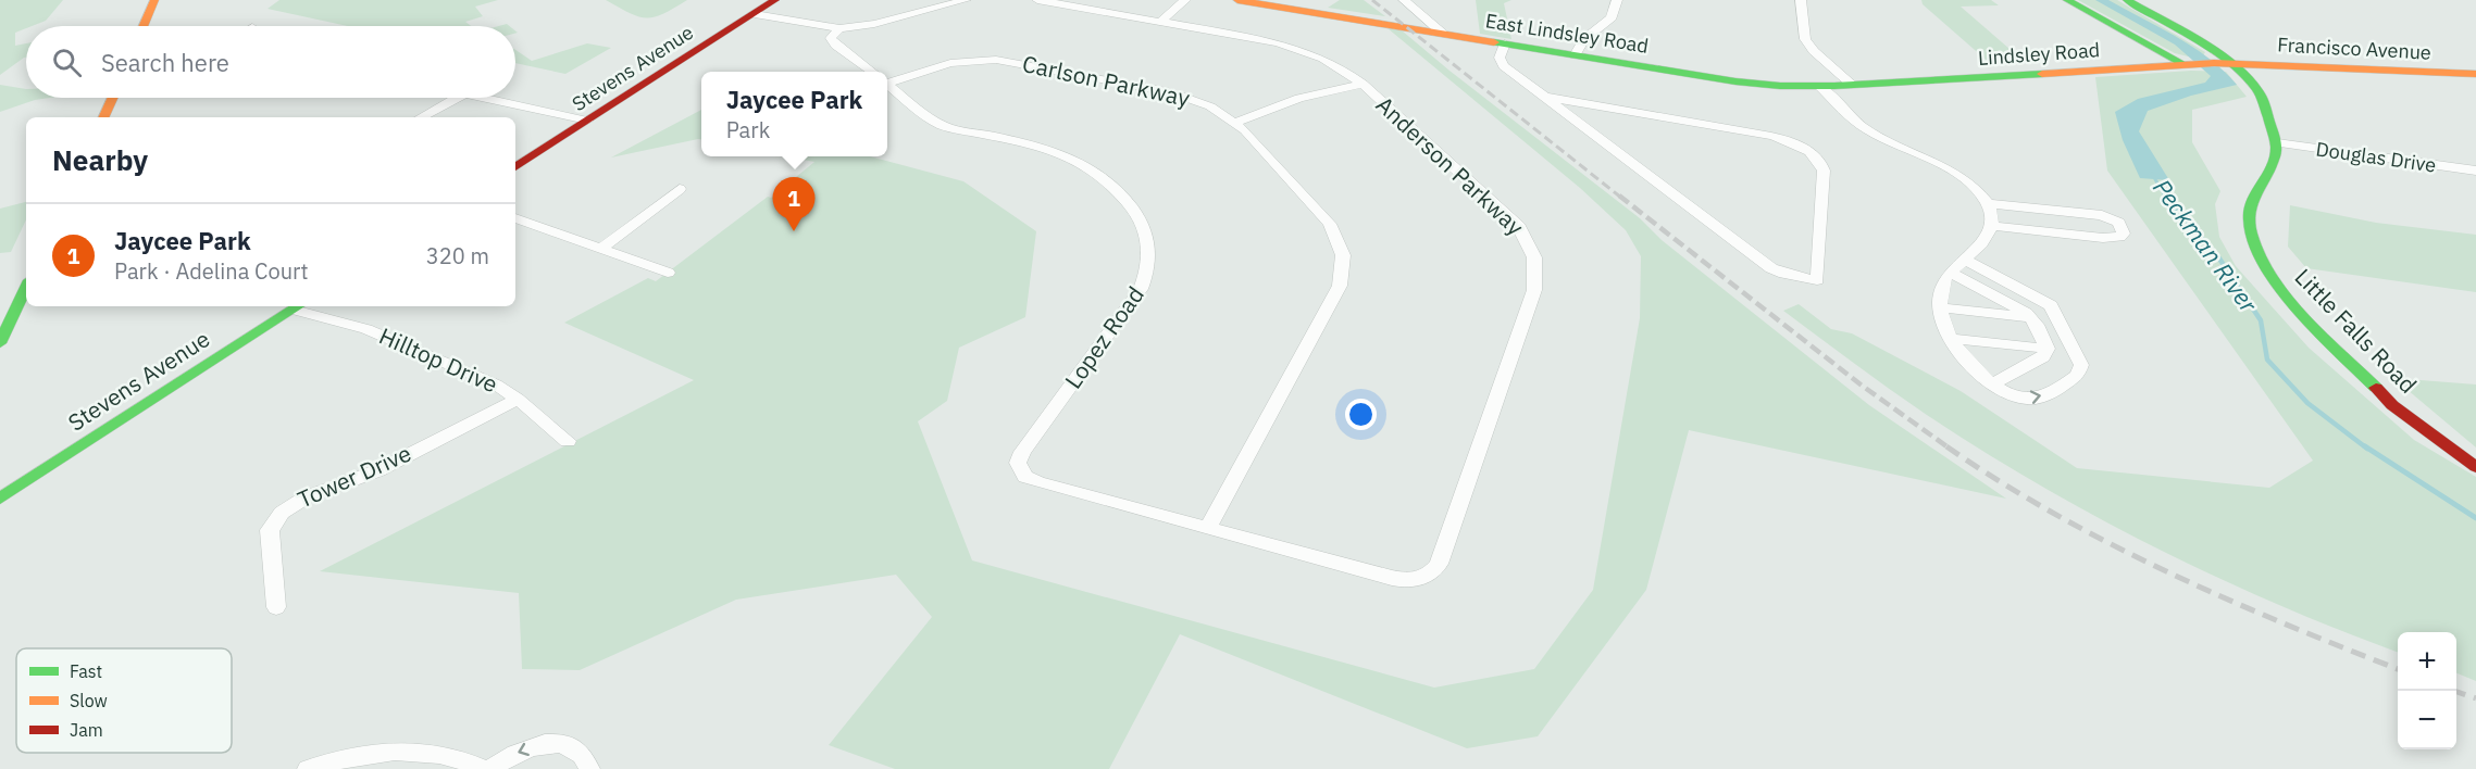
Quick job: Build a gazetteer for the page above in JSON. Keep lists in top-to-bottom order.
{
  "streets": {
    "main road": [
      "East Lindsley Road",
      "Francisco Avenue",
      "Lindsley Road",
      "Stevens Avenue",
      "Little Falls Road"
    ],
    "street": [
      "Carlson Parkway",
      "Douglas Drive",
      "Anderson Parkway",
      "Lopez Road",
      "Hilltop Drive",
      "Tower Drive"
    ]
  },
  "crossings": [
    ["East Lindsley Road", "Lindsley Road"],
    ["Francisco Avenue", "Lindsley Road"],
    ["Stevens Avenue", "Hilltop Drive"],
    ["Carlson Parkway", "Anderson Parkway"],
    ["Carlson Parkway", "Lopez Road"],
    ["Douglas Drive", "Little Falls Road"],
    ["Anderson Parkway", "Lopez Road"],
    ["Hilltop Drive", "Tower Drive"]
  ],
  "water": ["Peckman River"],
  "legend": ["Fast", "Slow", "Jam"],
  "page": {
    "search": "Search here",
    "popup": ["Jaycee Park", "Park"],
    "heading": "Nearby",
    "pins": "1",
    "list": [
      {
        "mark": "1",
        "name": "Jaycee Park",
        "note": "Park · Adelina Court",
        "value": "320 m"
      }
    ],
    "map_buttons": ["+", "−"]
  }
}
